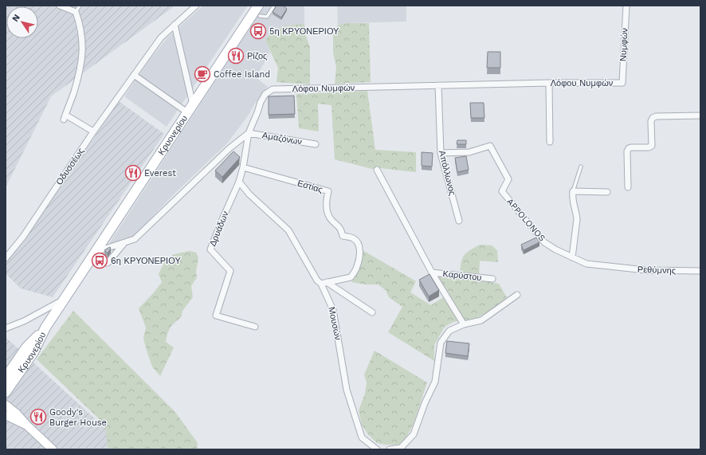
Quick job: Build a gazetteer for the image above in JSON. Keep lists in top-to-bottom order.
{
  "streets": {
    "main road": ["Κρυονερίου"],
    "street": [
      "Νυμφών",
      "Λόφου Νυμφών",
      "Αμαζόνων",
      "Οδυσσέως",
      "Απόλλωνος",
      "Εστίας",
      "APPOLONOS",
      "Δρυάδων",
      "Ρεθύμνης",
      "Καρύστου",
      "Μουσών"
    ]
  },
  "crossings": [
    ["Νυμφών", "Λόφου Νυμφών"],
    ["Λόφου Νυμφών", "Κρυονερίου"],
    ["Λόφου Νυμφών", "Αμαζόνων"],
    ["Λόφου Νυμφών", "Απόλλωνος"],
    ["Λόφου Νυμφών", "Δρυάδων"],
    ["Αμαζόνων", "Δρυάδων"],
    ["Απόλλωνος", "APPOLONOS"],
    ["Εστίας", "Δρυάδων"],
    ["Εστίας", "Μουσών"],
    ["APPOLONOS", "Ρεθύμνης"],
    ["Δρυάδων", "Μουσών"]
  ],
  "places": {
    "bus stop": ["5η ΚΡΥΟΝΕΡΙΟΥ", "6η ΚΡΥΟΝΕΡΙΟΥ"],
    "restaurant": ["Ρίζος", "Everest", "Goody's Burger House"],
    "cafe": ["Coffee Island"]
  },
  "north": "top left"
}
